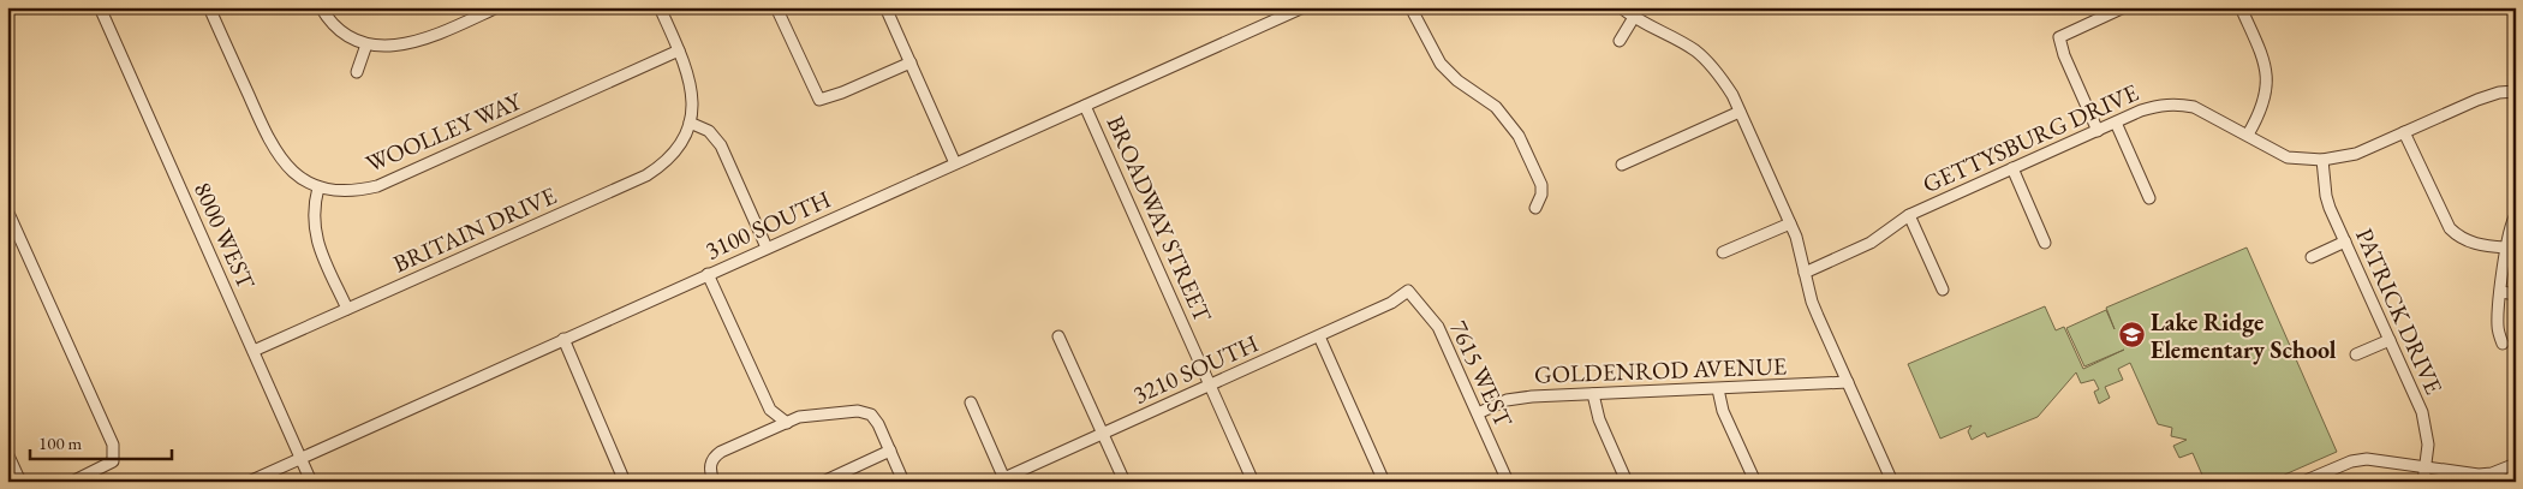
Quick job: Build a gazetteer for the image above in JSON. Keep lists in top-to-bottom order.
{
  "streets": {
    "street": [
      "WOOLLEY WAY",
      "GETTYSBURG DRIVE",
      "BROADWAY STREET",
      "3100 SOUTH",
      "BRITAIN DRIVE",
      "8000 WEST",
      "PATRICK DRIVE",
      "3210 SOUTH",
      "GOLDENROD AVENUE",
      "7615 WEST"
    ]
  },
  "crossings": [
    ["GETTYSBURG DRIVE", "PATRICK DRIVE"],
    ["BROADWAY STREET", "3100 SOUTH"],
    ["BROADWAY STREET", "3210 SOUTH"],
    ["3100 SOUTH", "8000 WEST"],
    ["BRITAIN DRIVE", "8000 WEST"],
    ["3210 SOUTH", "7615 WEST"],
    ["GOLDENROD AVENUE", "7615 WEST"]
  ],
  "places": {
    "school or university": ["Lake Ridge Elementary School"]
  },
  "scale_bar": "100 m"
}
